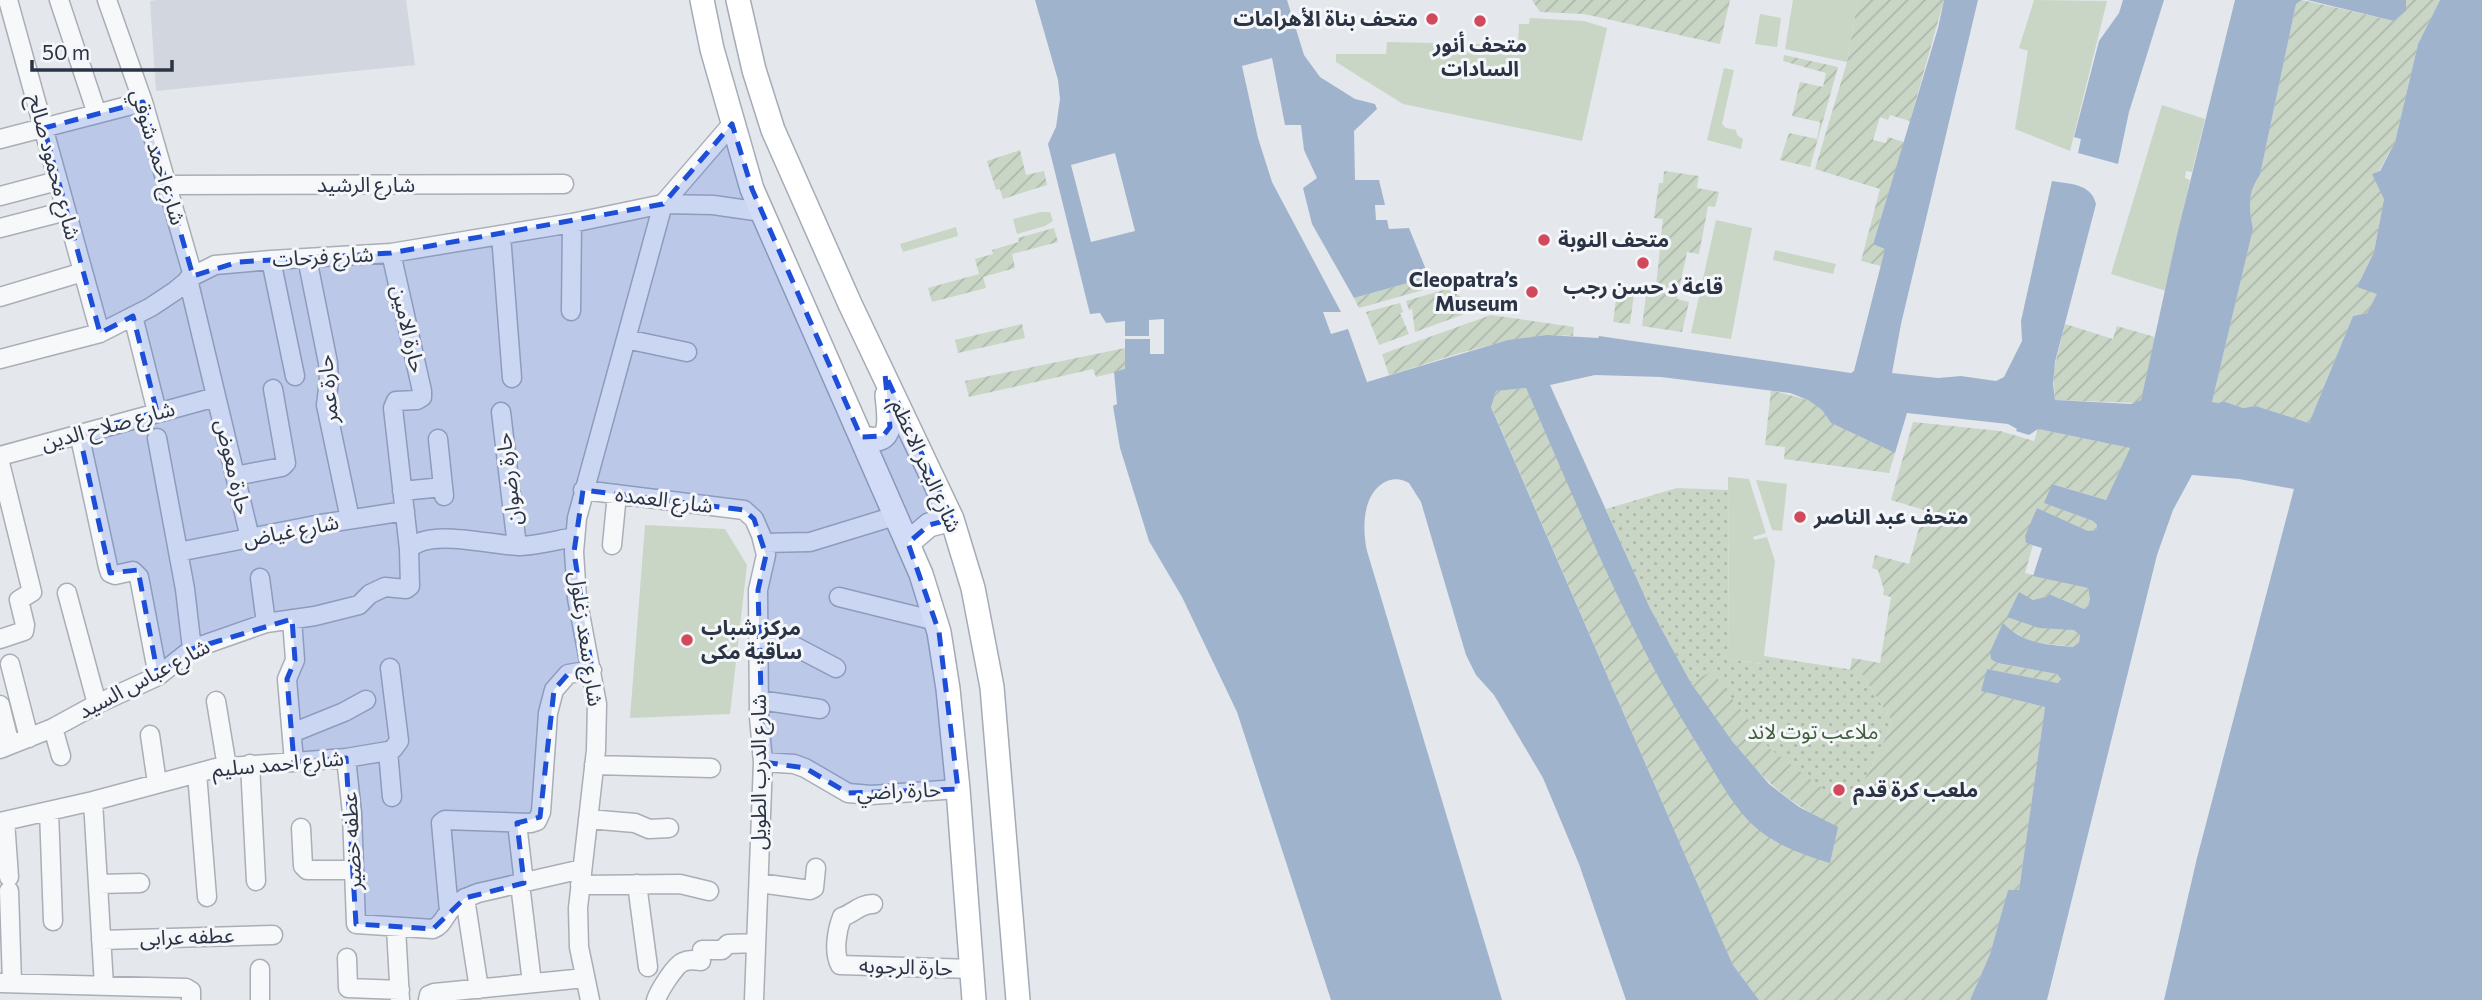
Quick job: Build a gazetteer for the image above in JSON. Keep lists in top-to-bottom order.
{
  "streets": {
    "main road": ["شارع البحر الاعظم"],
    "street": [
      "شارع احمد شوقي",
      "شارع محمود صالح",
      "شارع الرشيد",
      "شارع فرحات",
      "حارة الامين",
      "حارة عمر",
      "شارع صلاح الدين",
      "حارة معوض",
      "حارة رضوان",
      "شارع العمده",
      "شارع غياض",
      "شارع سعد زغلول",
      "شارع عباس السيد",
      "شارع احمد سليم",
      "شارع الدرب الطويل",
      "حارة راضي",
      "عطفه خضير",
      "عطفه عرابى",
      "حارة الرجوبه"
    ]
  },
  "crossings": [
    ["شارع احمد شوقي", "شارع الرشيد"],
    ["شارع احمد شوقي", "شارع فرحات"],
    ["شارع احمد شوقي", "شارع صلاح الدين"],
    ["شارع احمد شوقي", "حارة معوض"],
    ["شارع محمود صالح", "شارع فرحات"],
    ["شارع فرحات", "حارة الامين"],
    ["شارع فرحات", "حارة عمر"],
    ["شارع فرحات", "شارع سعد زغلول"],
    ["حارة الامين", "شارع غياض"],
    ["حارة الامين", "شارع عباس السيد"],
    ["حارة عمر", "شارع غياض"],
    ["شارع صلاح الدين", "حارة معوض"],
    ["حارة معوض", "شارع غياض"],
    ["شارع العمده", "شارع سعد زغلول"],
    ["شارع العمده", "شارع الدرب الطويل"],
    ["شارع احمد سليم", "عطفه خضير"],
    ["شارع الدرب الطويل", "حارة راضي"]
  ],
  "parks": ["ملاعب توت لاند"],
  "places": [
    "متحف بناة الأهرامات",
    "متحف أنور السادات",
    "متحف النوبة",
    "قاعة د حسن رجب",
    "Cleopatra’s Museum",
    "متحف عبد الناصر",
    "مركز شباب ساقية مكى",
    "ملعب كرة قدم"
  ],
  "scale_bar": "50 m"
}
